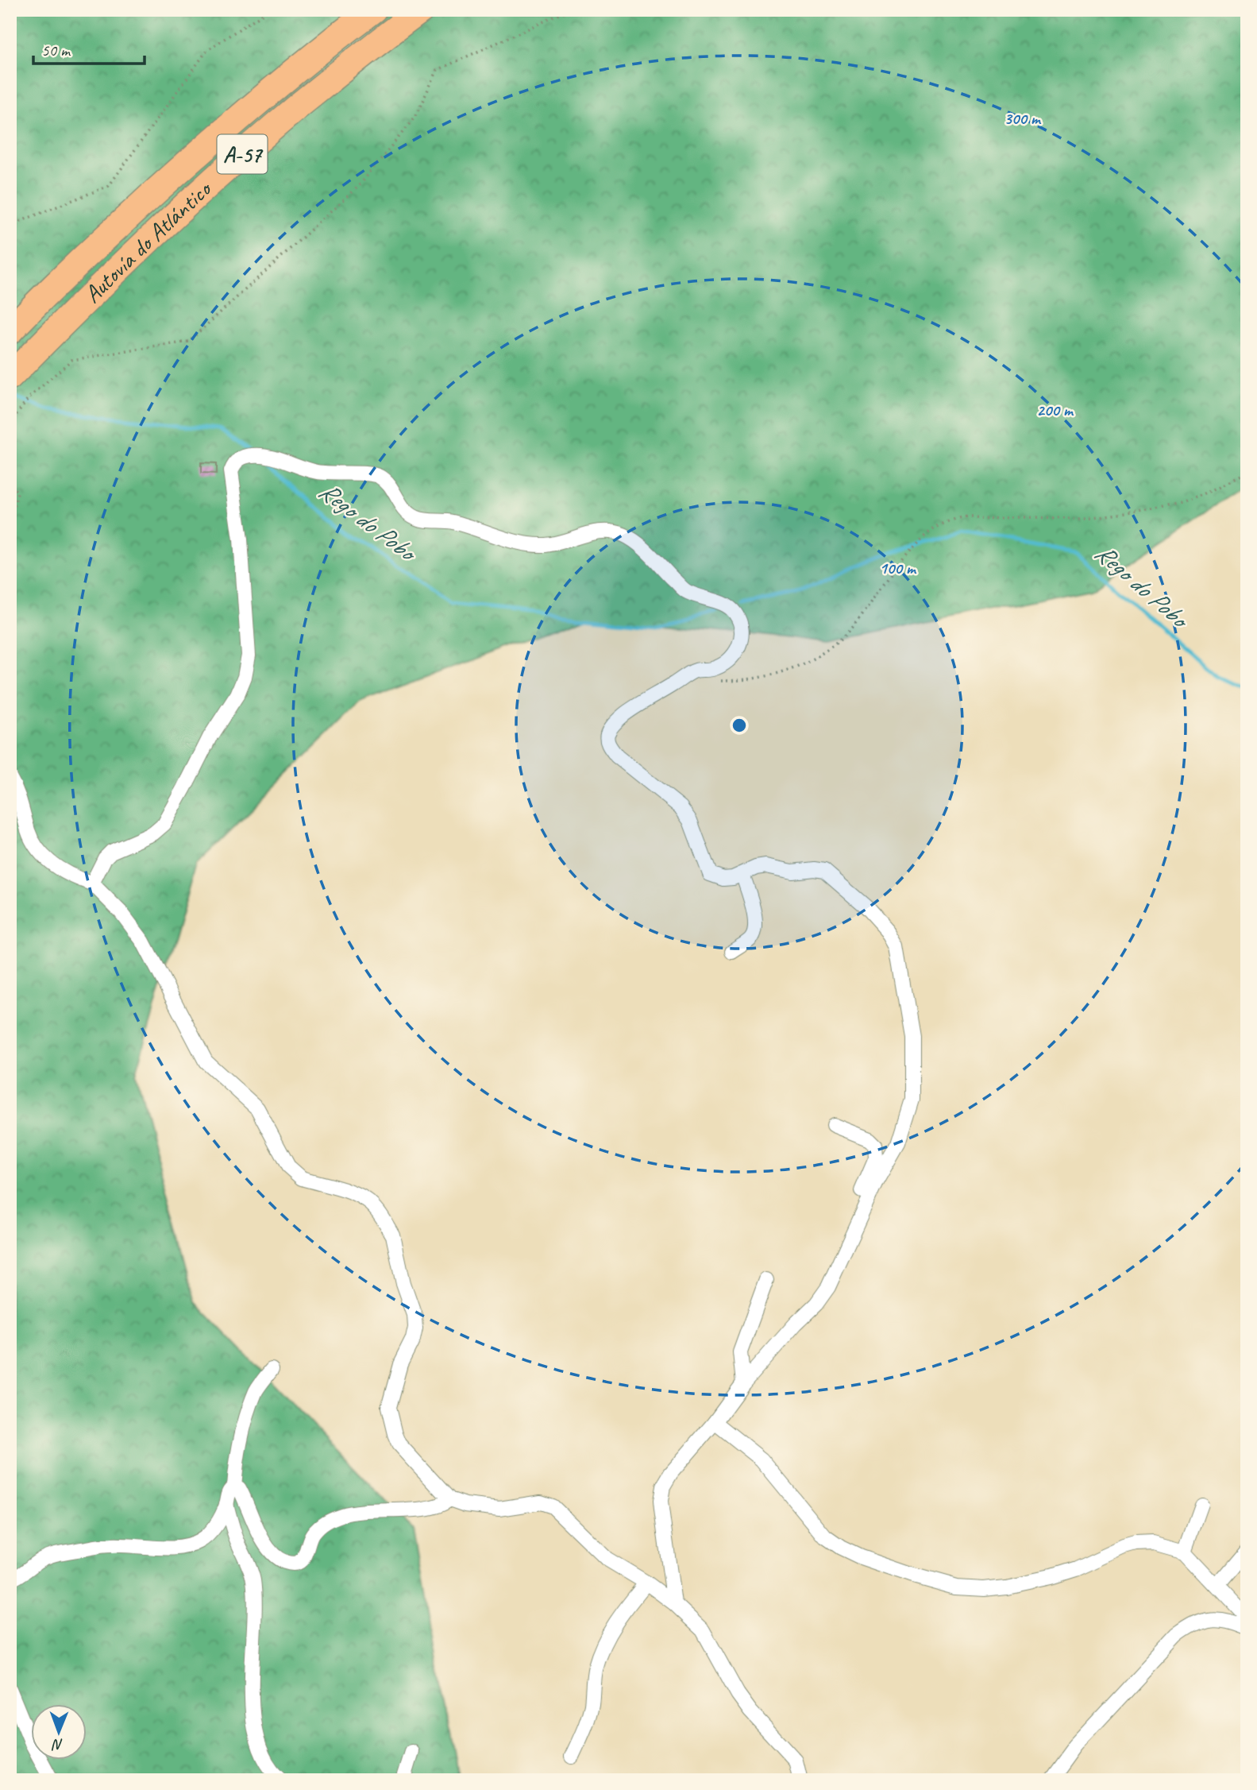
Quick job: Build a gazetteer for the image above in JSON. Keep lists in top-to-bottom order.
{
  "streets": {
    "highway": ["A-57", "Autovía do Atlántico"]
  },
  "water": ["Rego do Pobo"],
  "scale_bar": "50 m",
  "north": "bottom",
  "rings": ["300 m", "200 m", "100 m"]
}
